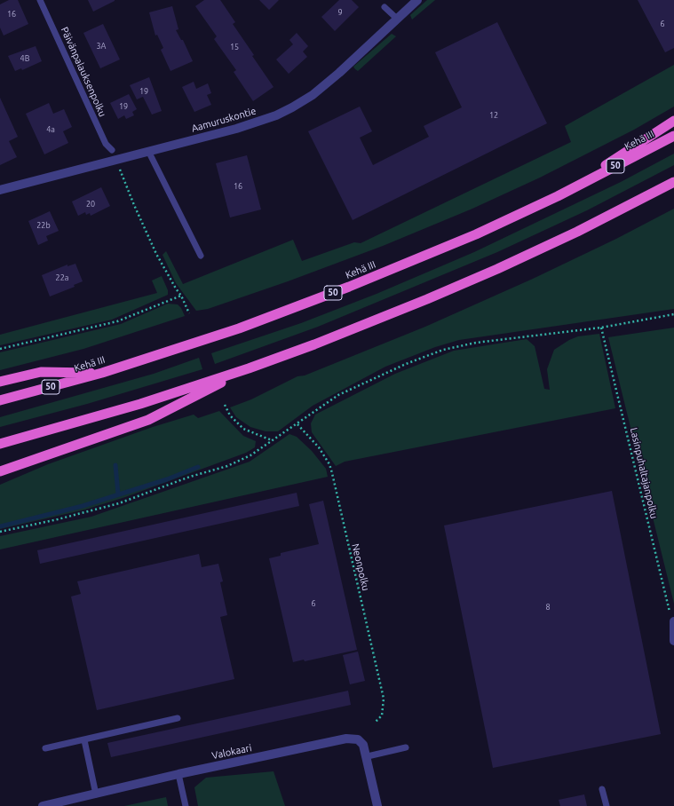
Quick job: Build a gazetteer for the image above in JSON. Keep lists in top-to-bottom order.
{
  "streets": {
    "highway": ["Kehä III", "50"],
    "street": ["Aamuruskontie", "Valokaari"],
    "lane": ["Päivänpalauksenpolku"],
    "path": ["Lasinpuhaltajanpolku", "Neonpolku"]
  },
  "house_numbers": [
    "9",
    "16",
    "6",
    "3A",
    "15",
    "4B",
    "19",
    "19",
    "12",
    "4a",
    "16",
    "20",
    "22b",
    "22a",
    "6",
    "8"
  ]
}
